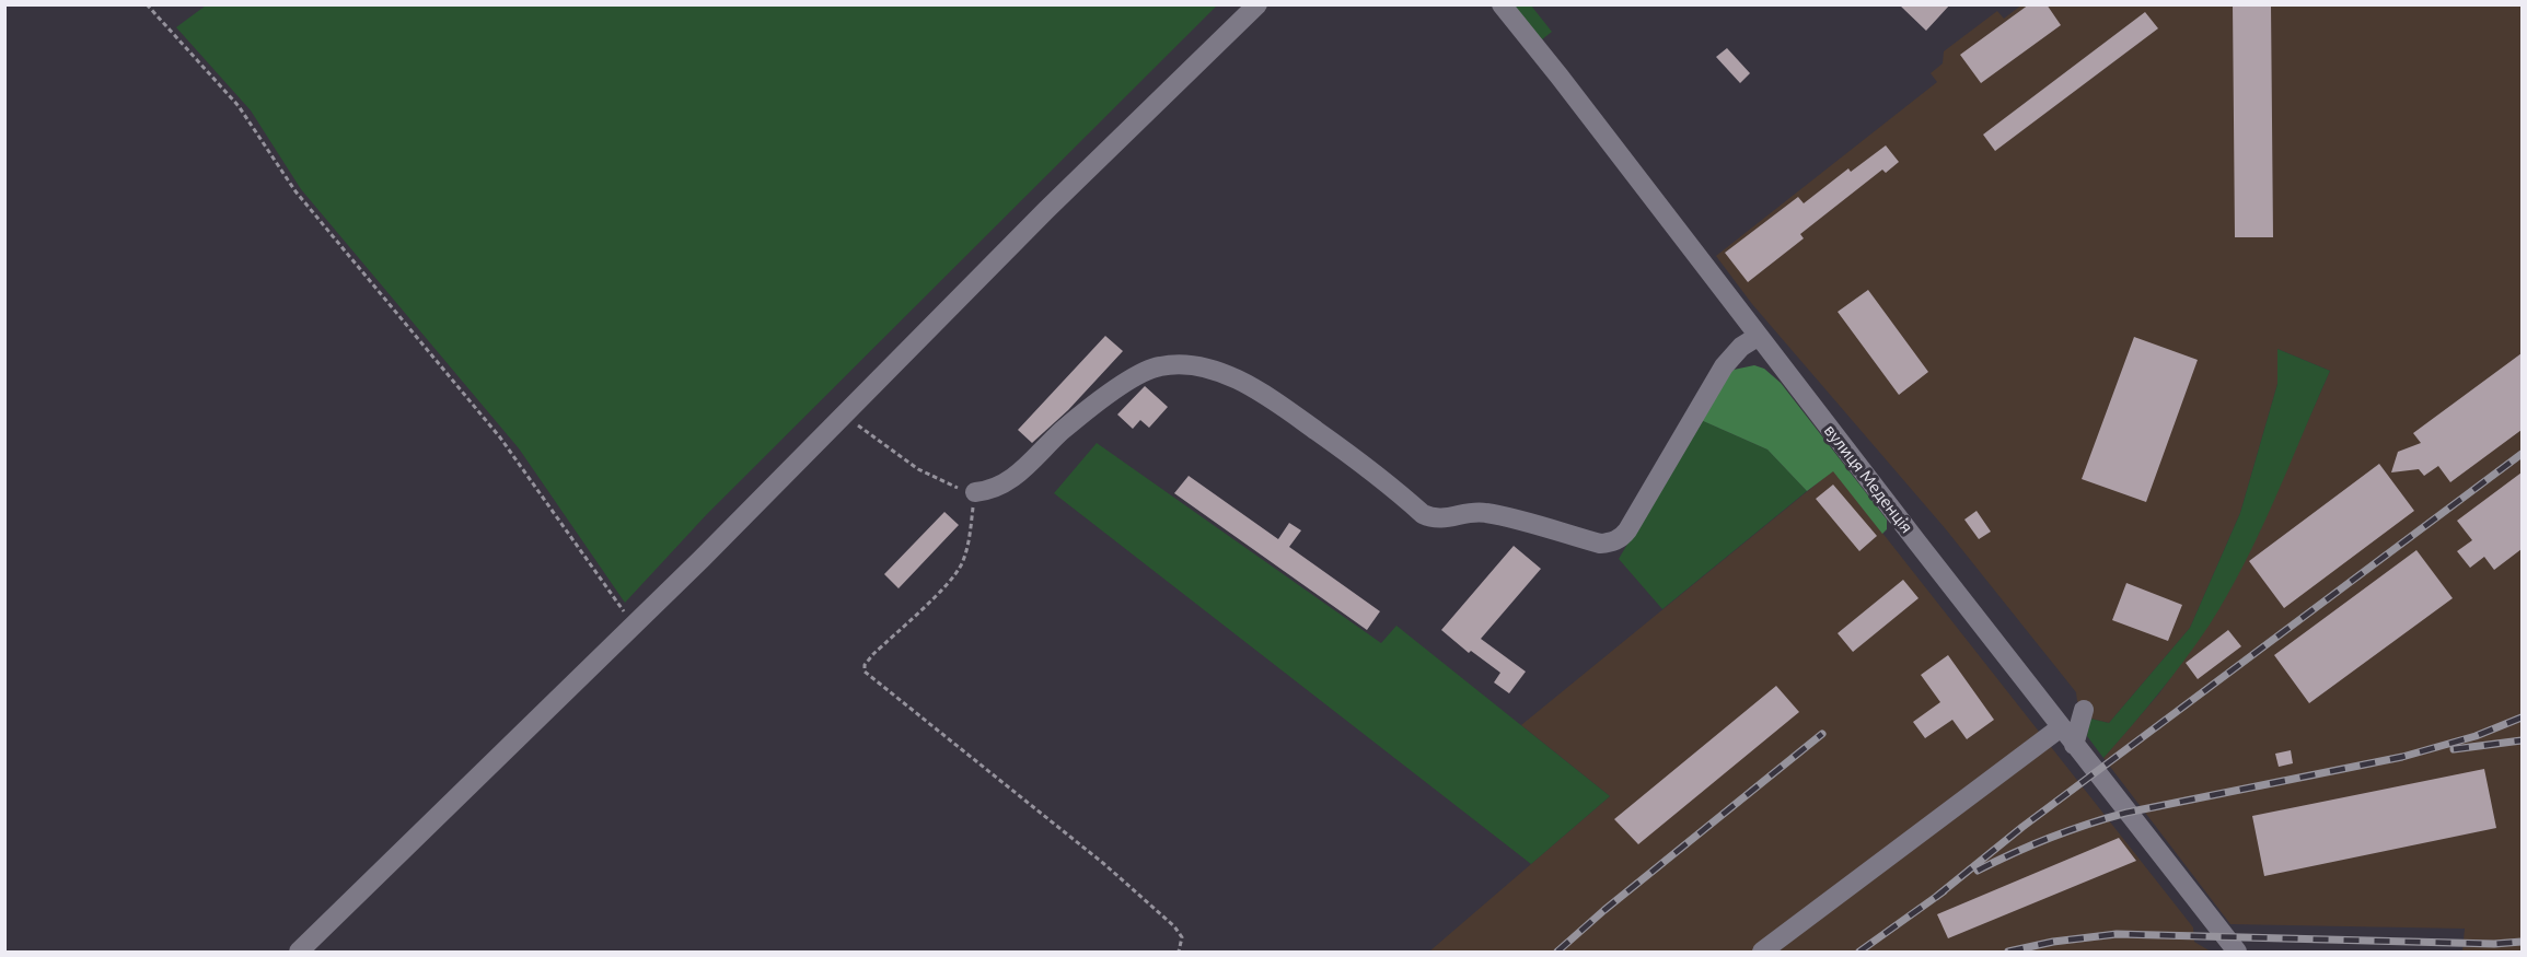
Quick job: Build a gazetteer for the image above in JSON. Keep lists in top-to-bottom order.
{
  "streets": {
    "street": ["вулиця Меденція"]
  }
}
